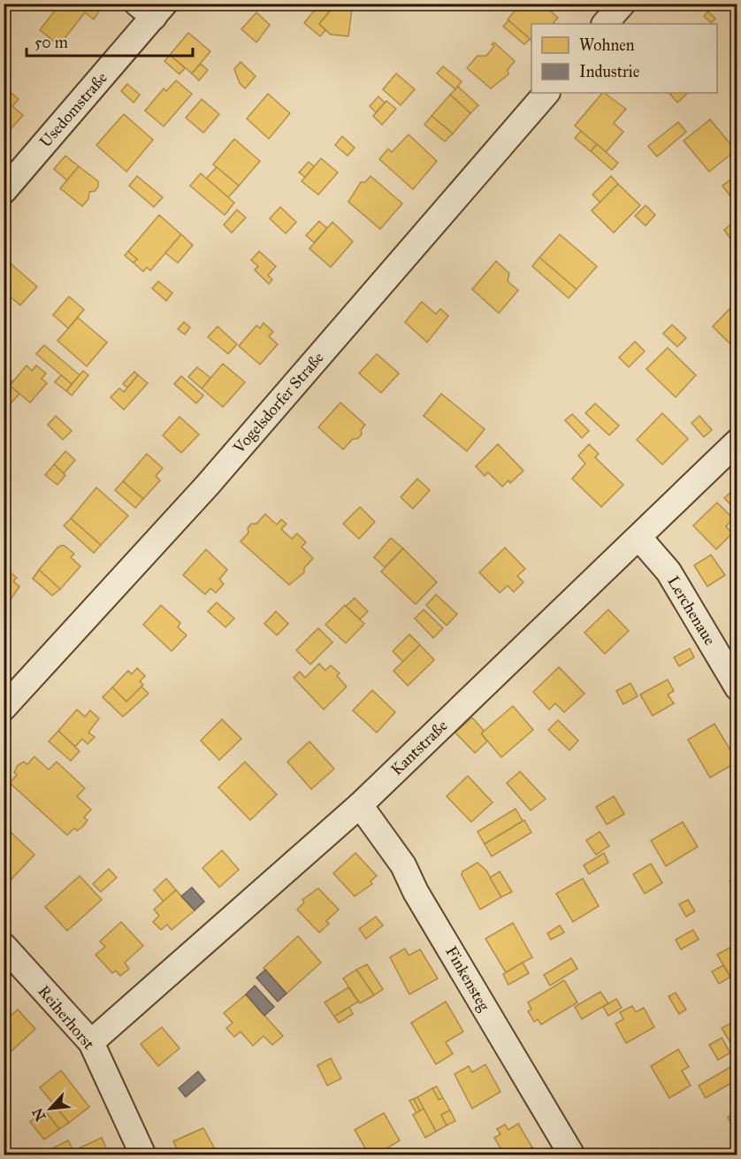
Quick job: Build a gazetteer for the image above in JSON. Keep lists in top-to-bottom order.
{
  "streets": {
    "street": [
      "Usedomstraße",
      "Vogelsdorfer Straße",
      "Lerchenaue",
      "Kantstraße",
      "Finkensteg",
      "Reiherhorst"
    ]
  },
  "crossings": [
    ["Lerchenaue", "Kantstraße"],
    ["Kantstraße", "Finkensteg"],
    ["Kantstraße", "Reiherhorst"]
  ],
  "legend": ["Wohnen", "Industrie"],
  "scale_bar": "50 m",
  "north": "bottom left"
}
